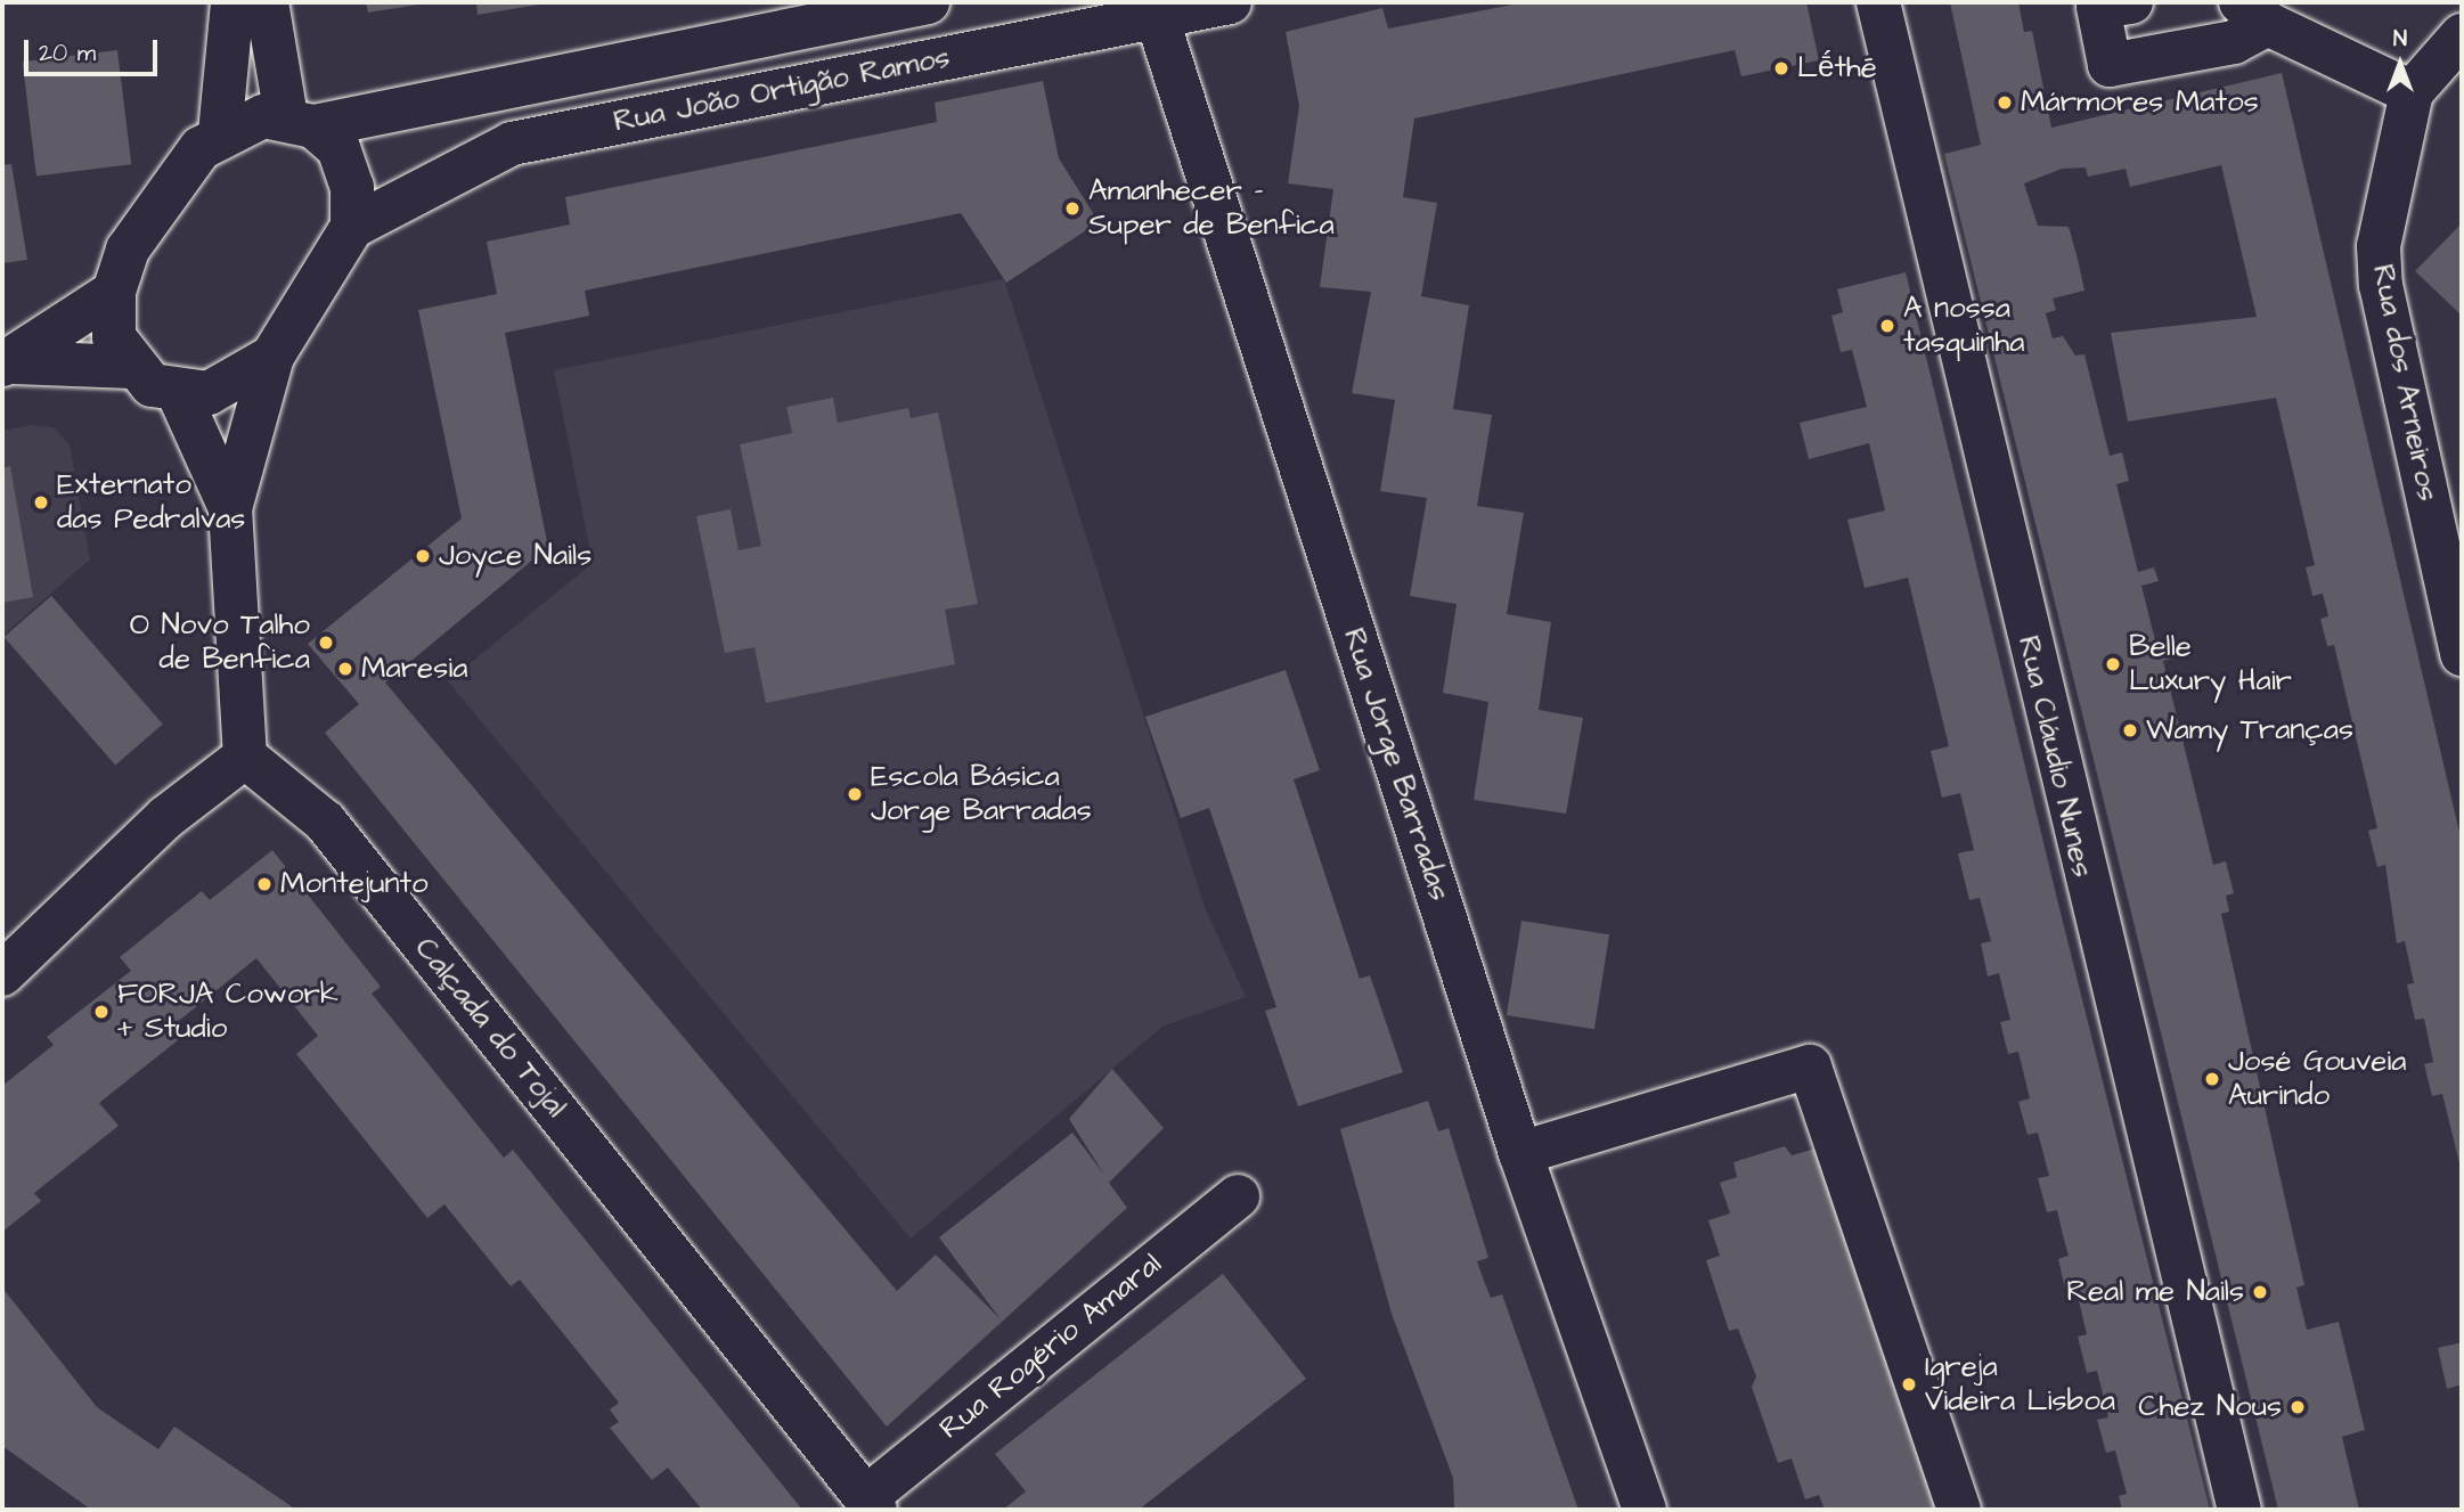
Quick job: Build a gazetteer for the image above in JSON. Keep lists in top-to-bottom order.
{
  "streets": {
    "street": [
      "Rua João Ortigão Ramos",
      "Rua dos Arneiros",
      "Rua Cláudio Nunes",
      "Rua Jorge Barradas",
      "Calçada do Tojal",
      "Rua Rogério Amaral"
    ]
  },
  "crossings": [
    ["Rua João Ortigão Ramos", "Rua Jorge Barradas"],
    ["Calçada do Tojal", "Rua Rogério Amaral"]
  ],
  "places": [
    "Lḗthē",
    "Mármores Matos",
    "Amanhecer - Super de Benfica",
    "A nossa tasquinha",
    "Externato das Pedralvas",
    "Joyce Nails",
    "O Novo Talho de Benfica",
    "Belle Luxury Hair",
    "Maresia",
    "Wamy Tranças",
    "Escola Básica Jorge Barradas",
    "Montejunto",
    "FORJA Cowork + Studio",
    "José Gouveia Aurindo",
    "Real me Nails",
    "Igreja Videira Lisboa",
    "Chez Nous"
  ],
  "scale_bar": "20 m",
  "north": "top"
}
